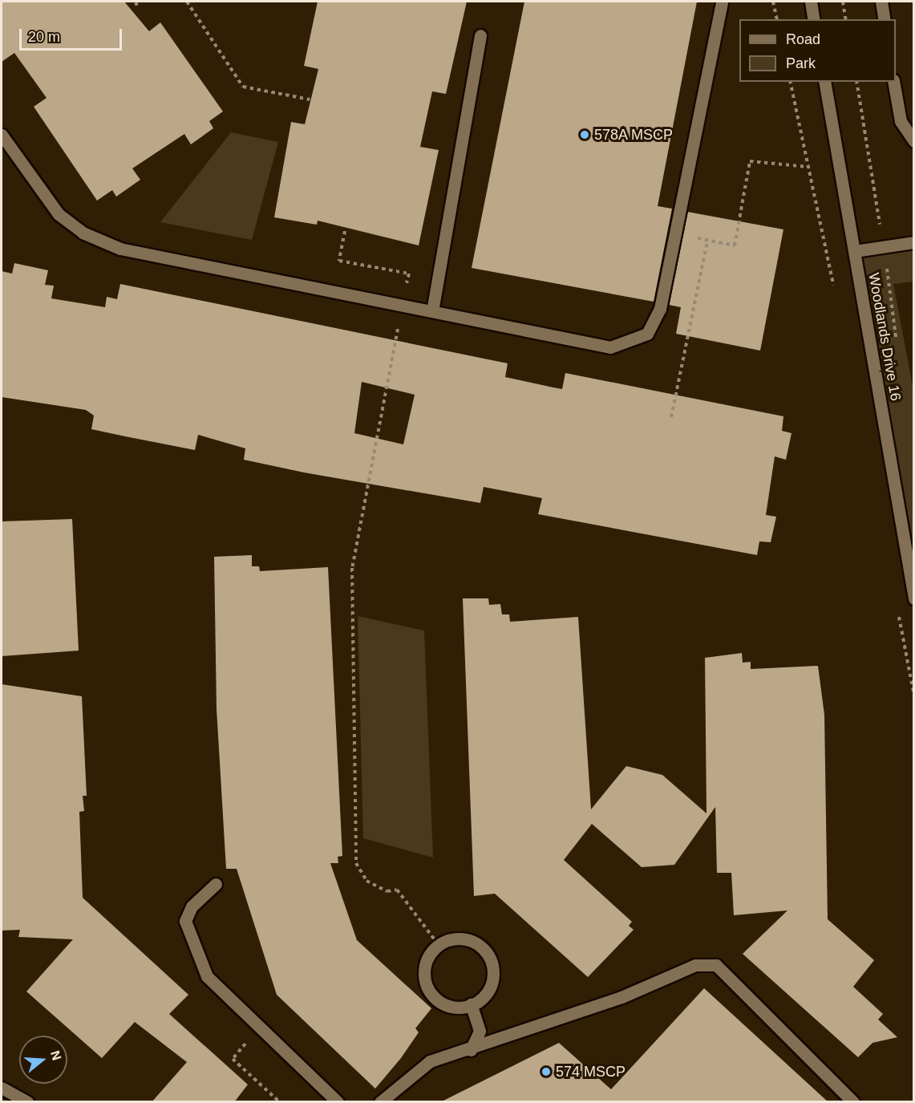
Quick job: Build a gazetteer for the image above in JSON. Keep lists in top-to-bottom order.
{
  "streets": {
    "street": ["Woodlands Drive 16"]
  },
  "places": ["578A MSCP", "574 MSCP"],
  "legend": ["Road", "Park"],
  "scale_bar": "20 m",
  "north": "right"
}
